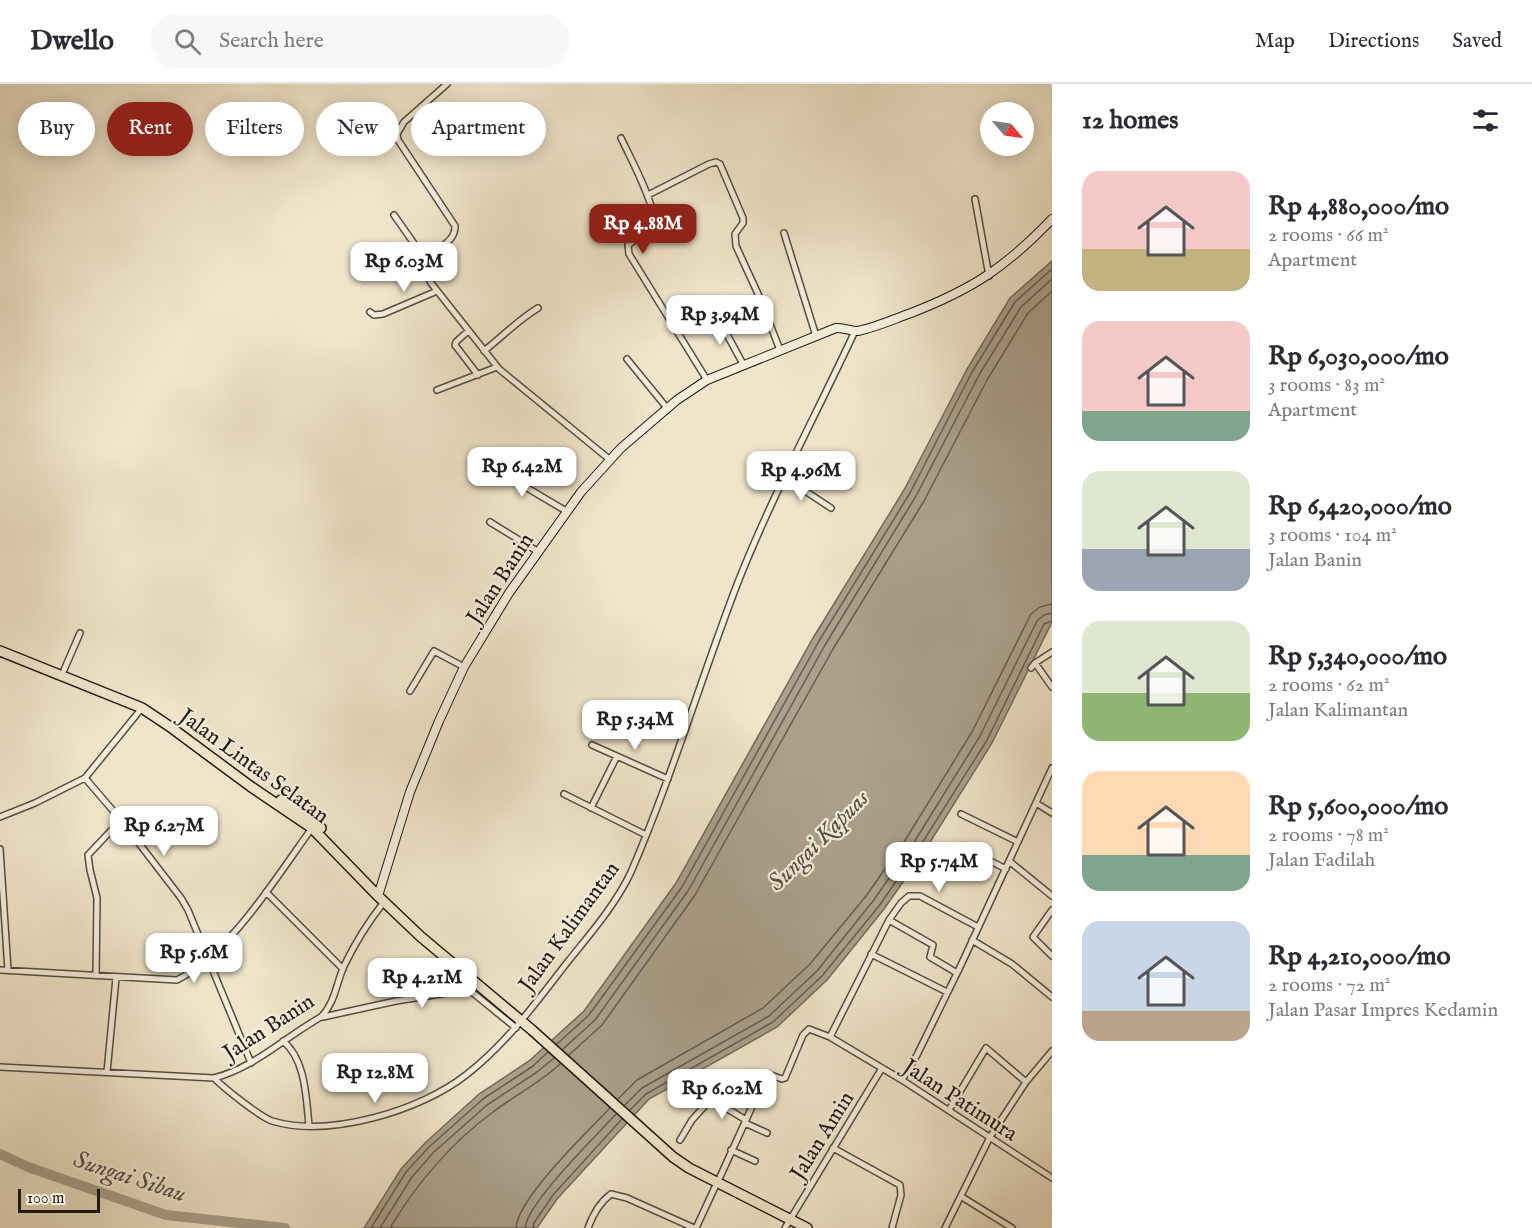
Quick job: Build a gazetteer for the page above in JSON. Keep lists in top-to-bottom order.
{
  "streets": {
    "highway": ["Jalan Lintas Selatan"],
    "street": [
      "Jalan Banin",
      "Jalan Kalimantan",
      "Jalan Patimura",
      "Jalan Amin"
    ]
  },
  "crossings": [
    ["Jalan Banin", "Jalan Lintas Selatan"],
    ["Jalan Banin", "Jalan Kalimantan"],
    ["Jalan Lintas Selatan", "Jalan Kalimantan"],
    ["Jalan Lintas Selatan", "Jalan Amin"],
    ["Jalan Patimura", "Jalan Amin"]
  ],
  "water": ["Sungai Kapuas", "Sungai Sibau"],
  "scale_bar": "100 m",
  "north": "bottom right",
  "page": {
    "header": "Dwello",
    "search": "Search here",
    "nav": ["Map", "Directions", "Saved"],
    "heading": "12 homes",
    "chip": [
      "Buy",
      "Rent",
      "Filters",
      "New",
      "Apartment"
    ],
    "list": [
      {
        "name": "Rp 4,880,000/mo",
        "note": "2 rooms · 66 m² · Apartment"
      },
      {
        "name": "Rp 6,030,000/mo",
        "note": "3 rooms · 83 m² · Apartment"
      },
      {
        "name": "Rp 6,420,000/mo",
        "note": "3 rooms · 104 m² · Jalan Banin"
      },
      {
        "name": "Rp 5,340,000/mo",
        "note": "2 rooms · 62 m² · Jalan Kalimantan"
      },
      {
        "name": "Rp 5,600,000/mo",
        "note": "2 rooms · 78 m² · Jalan Fadilah"
      },
      {
        "name": "Rp 4,210,000/mo",
        "note": "2 rooms · 72 m² · Jalan Pasar Impres Kedamin"
      }
    ],
    "price": [
      "Rp 4.88M",
      "Rp 6.03M",
      "Rp 3.94M",
      "Rp 6.42M",
      "Rp 4.96M",
      "Rp 5.34M",
      "Rp 6.27M",
      "Rp 5.74M",
      "Rp 5.6M",
      "Rp 4.21M",
      "Rp 12.8M",
      "Rp 6.02M"
    ],
    "scale": "100 m"
  }
}
